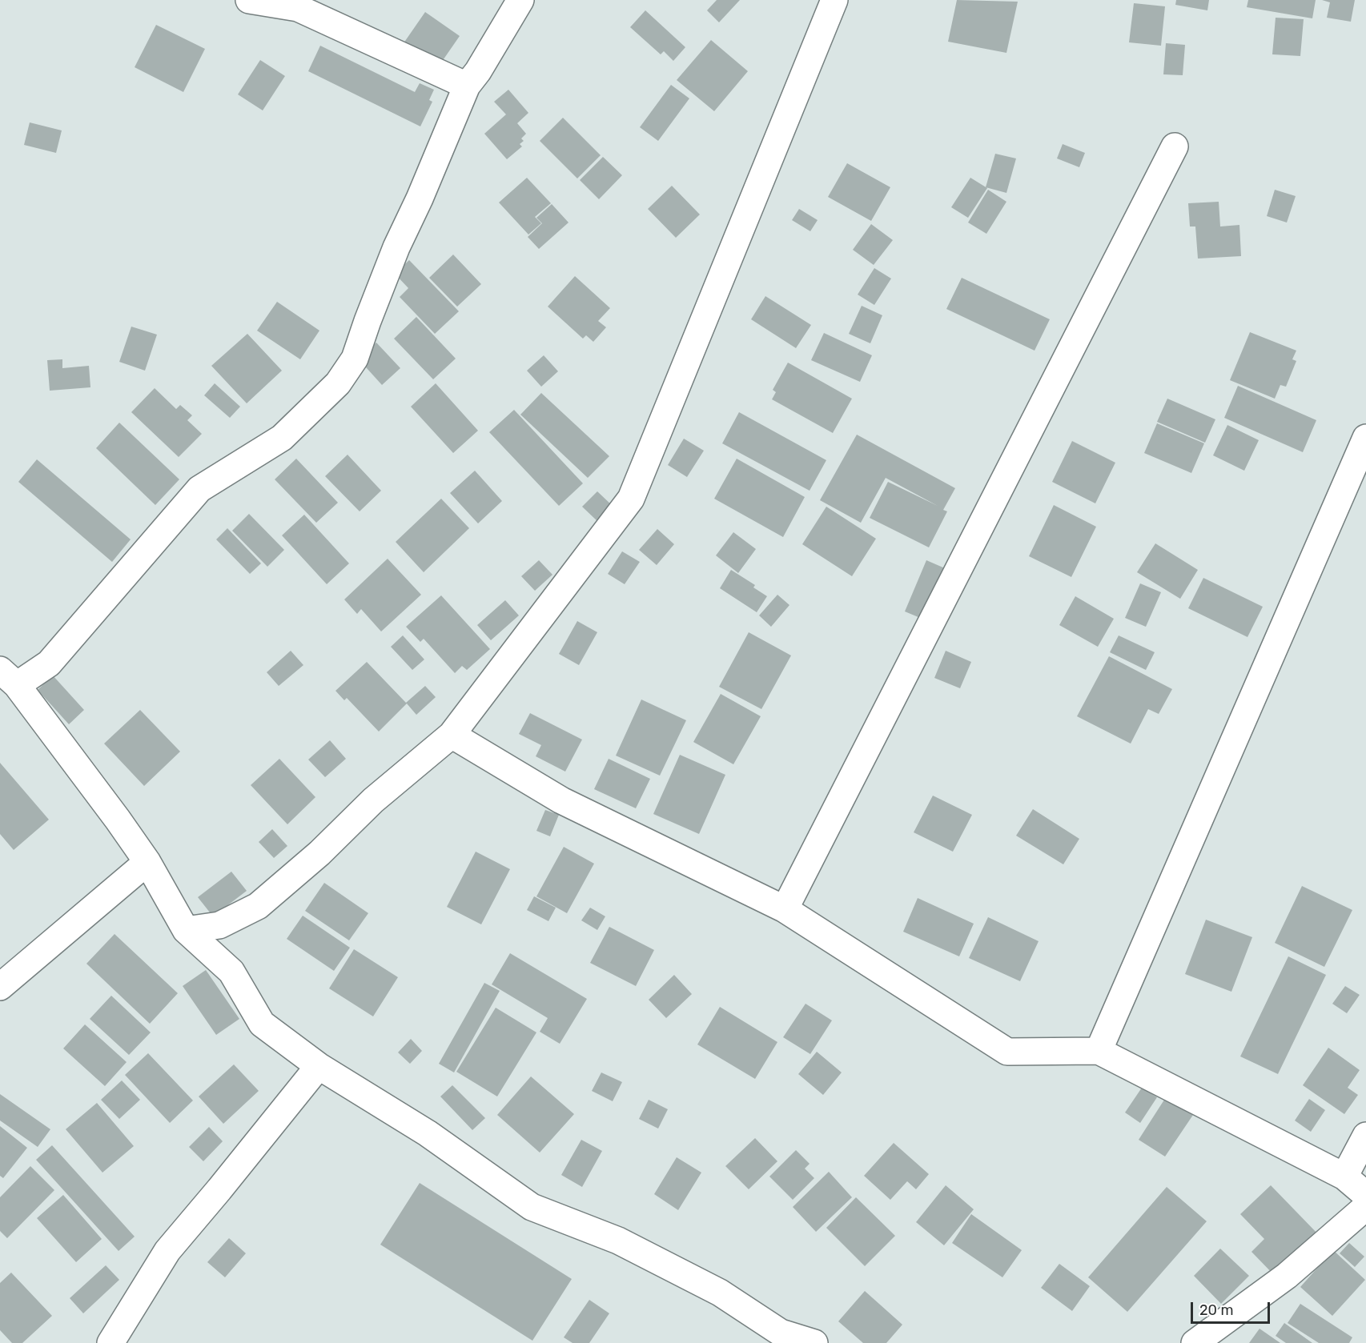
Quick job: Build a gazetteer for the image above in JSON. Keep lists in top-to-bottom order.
{
  "scale_bar": "20 m"
}
